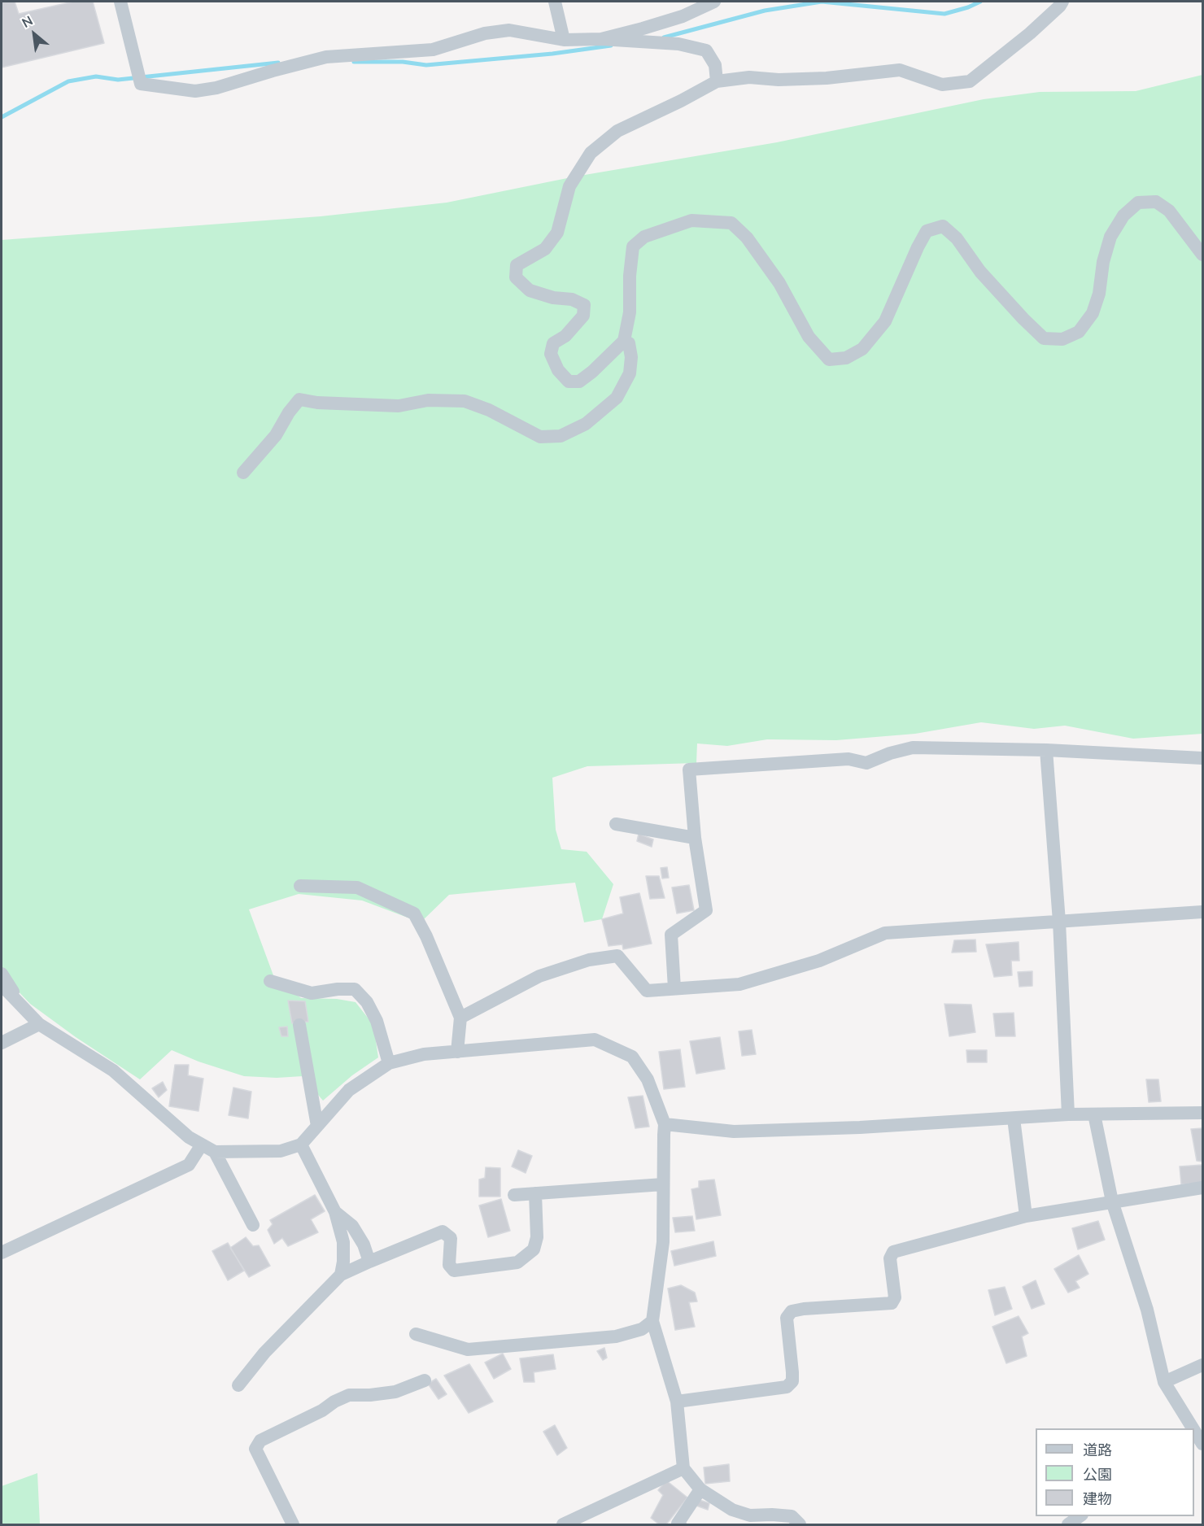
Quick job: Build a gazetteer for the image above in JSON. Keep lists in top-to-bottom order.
{
  "legend": ["道路", "公園", "建物"],
  "north": "top left"
}
